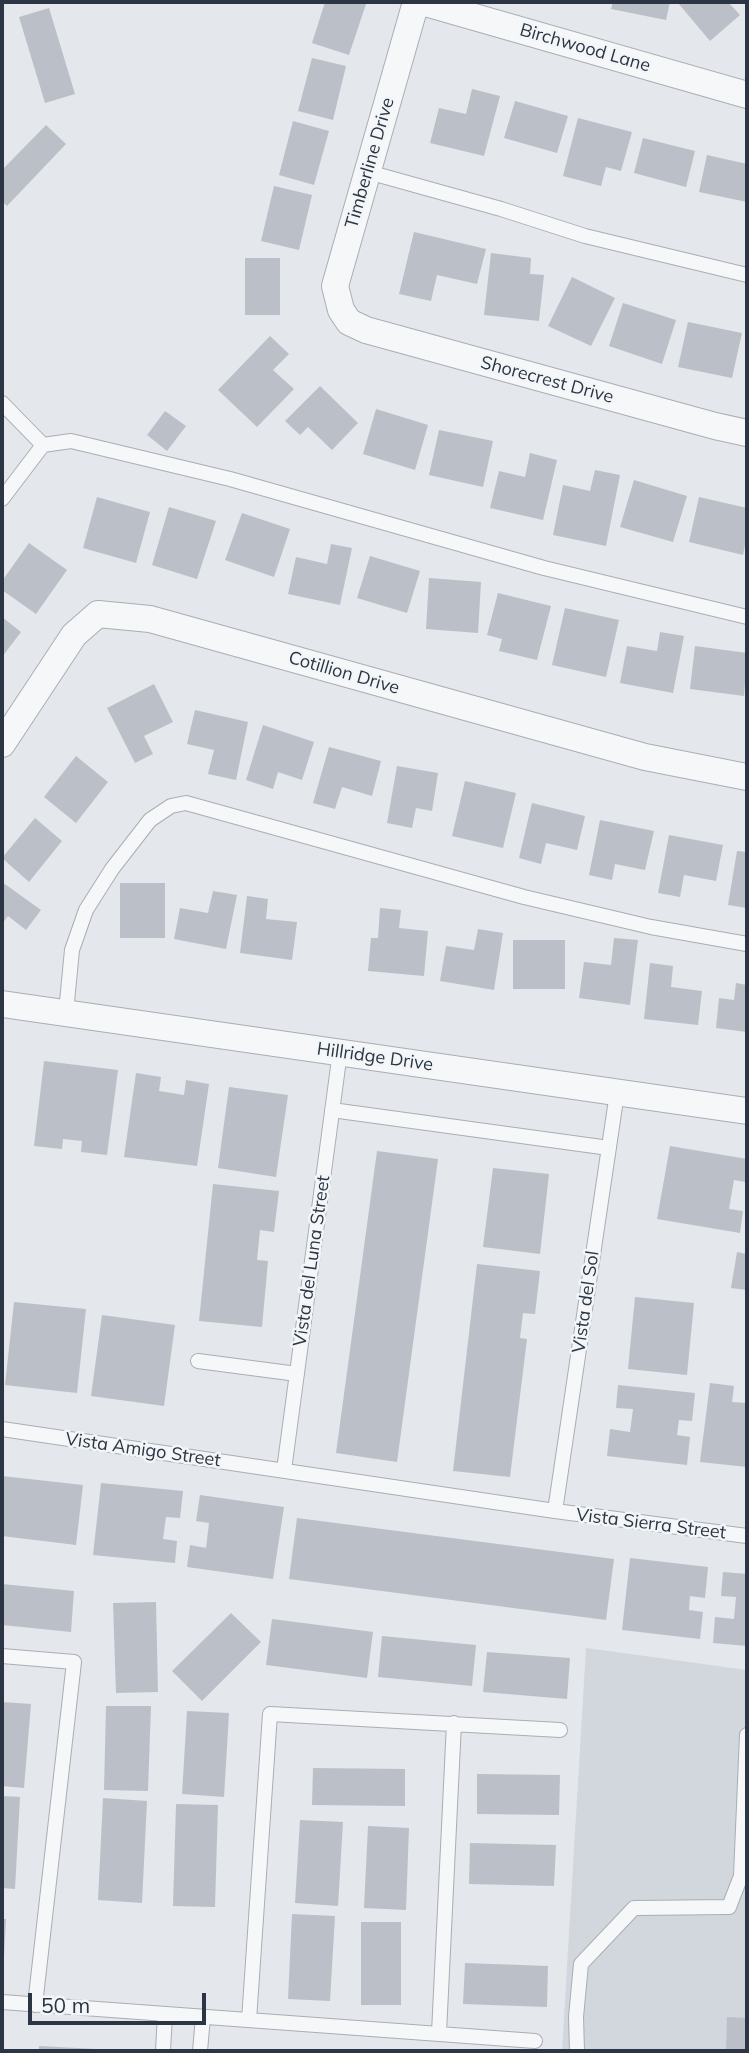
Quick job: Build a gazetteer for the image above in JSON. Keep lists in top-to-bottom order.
{
  "streets": {
    "street": [
      "Birchwood Lane",
      "Timberline Drive",
      "Shorecrest Drive",
      "Cotillion Drive",
      "Hillridge Drive"
    ],
    "lane": [
      "Vista del Luna Street",
      "Vista del Sol",
      "Vista Amigo Street",
      "Vista Sierra Street"
    ]
  },
  "crossings": [
    ["Timberline Drive", "Shorecrest Drive"],
    ["Hillridge Drive", "Vista del Luna Street"],
    ["Hillridge Drive", "Vista del Sol"],
    ["Vista del Luna Street", "Vista Amigo Street"],
    ["Vista del Sol", "Vista Amigo Street"],
    ["Vista del Sol", "Vista Sierra Street"],
    ["Vista Amigo Street", "Vista Sierra Street"]
  ],
  "scale_bar": "50 m"
}
